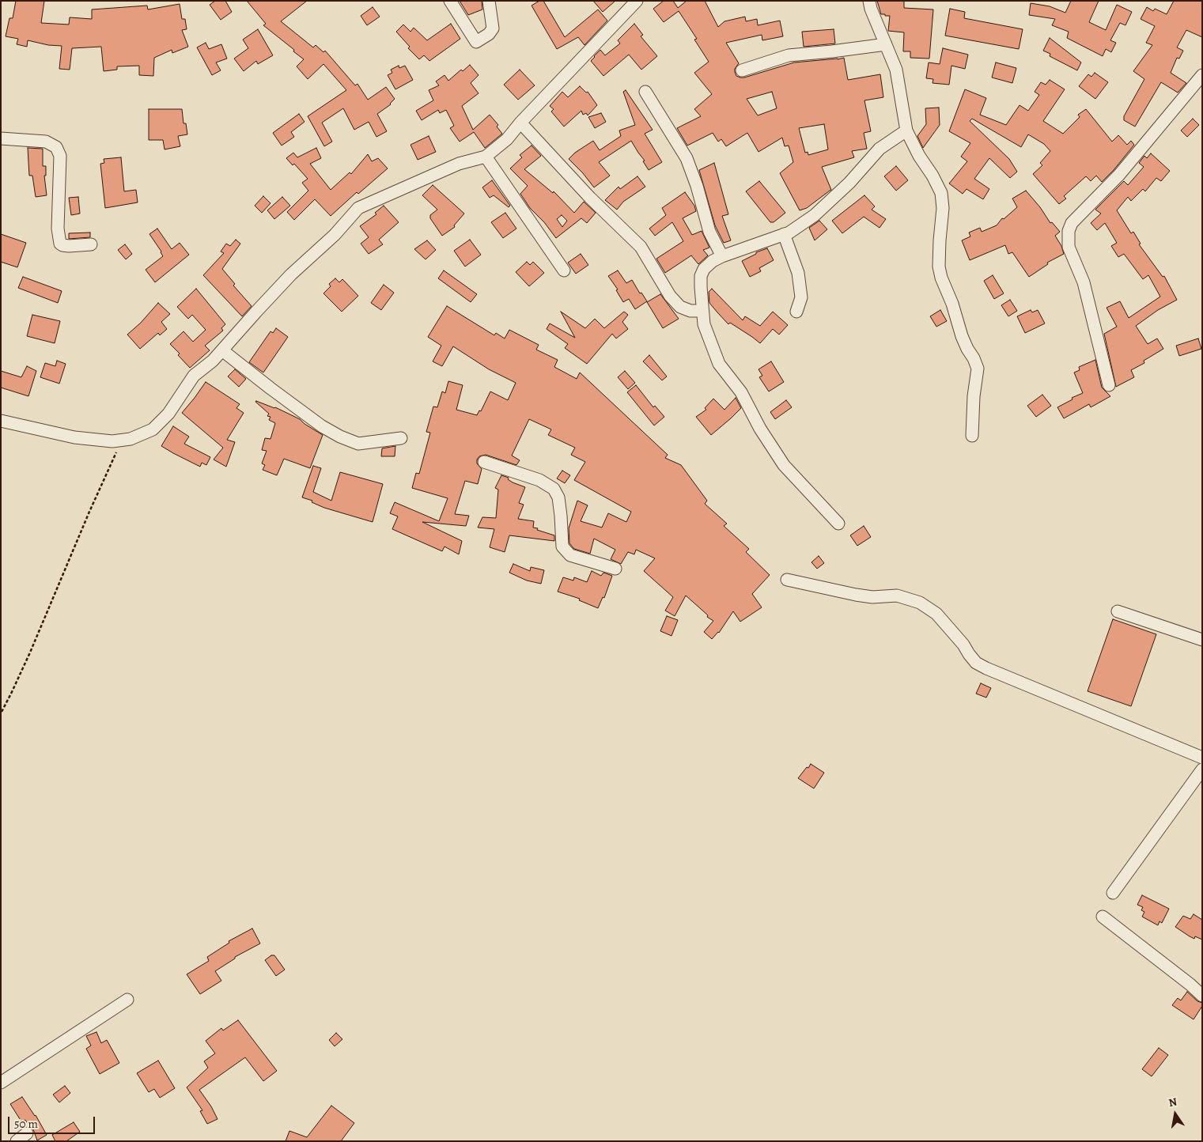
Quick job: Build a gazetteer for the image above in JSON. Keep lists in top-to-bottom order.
{
  "scale_bar": "50 m",
  "north": "top"
}
